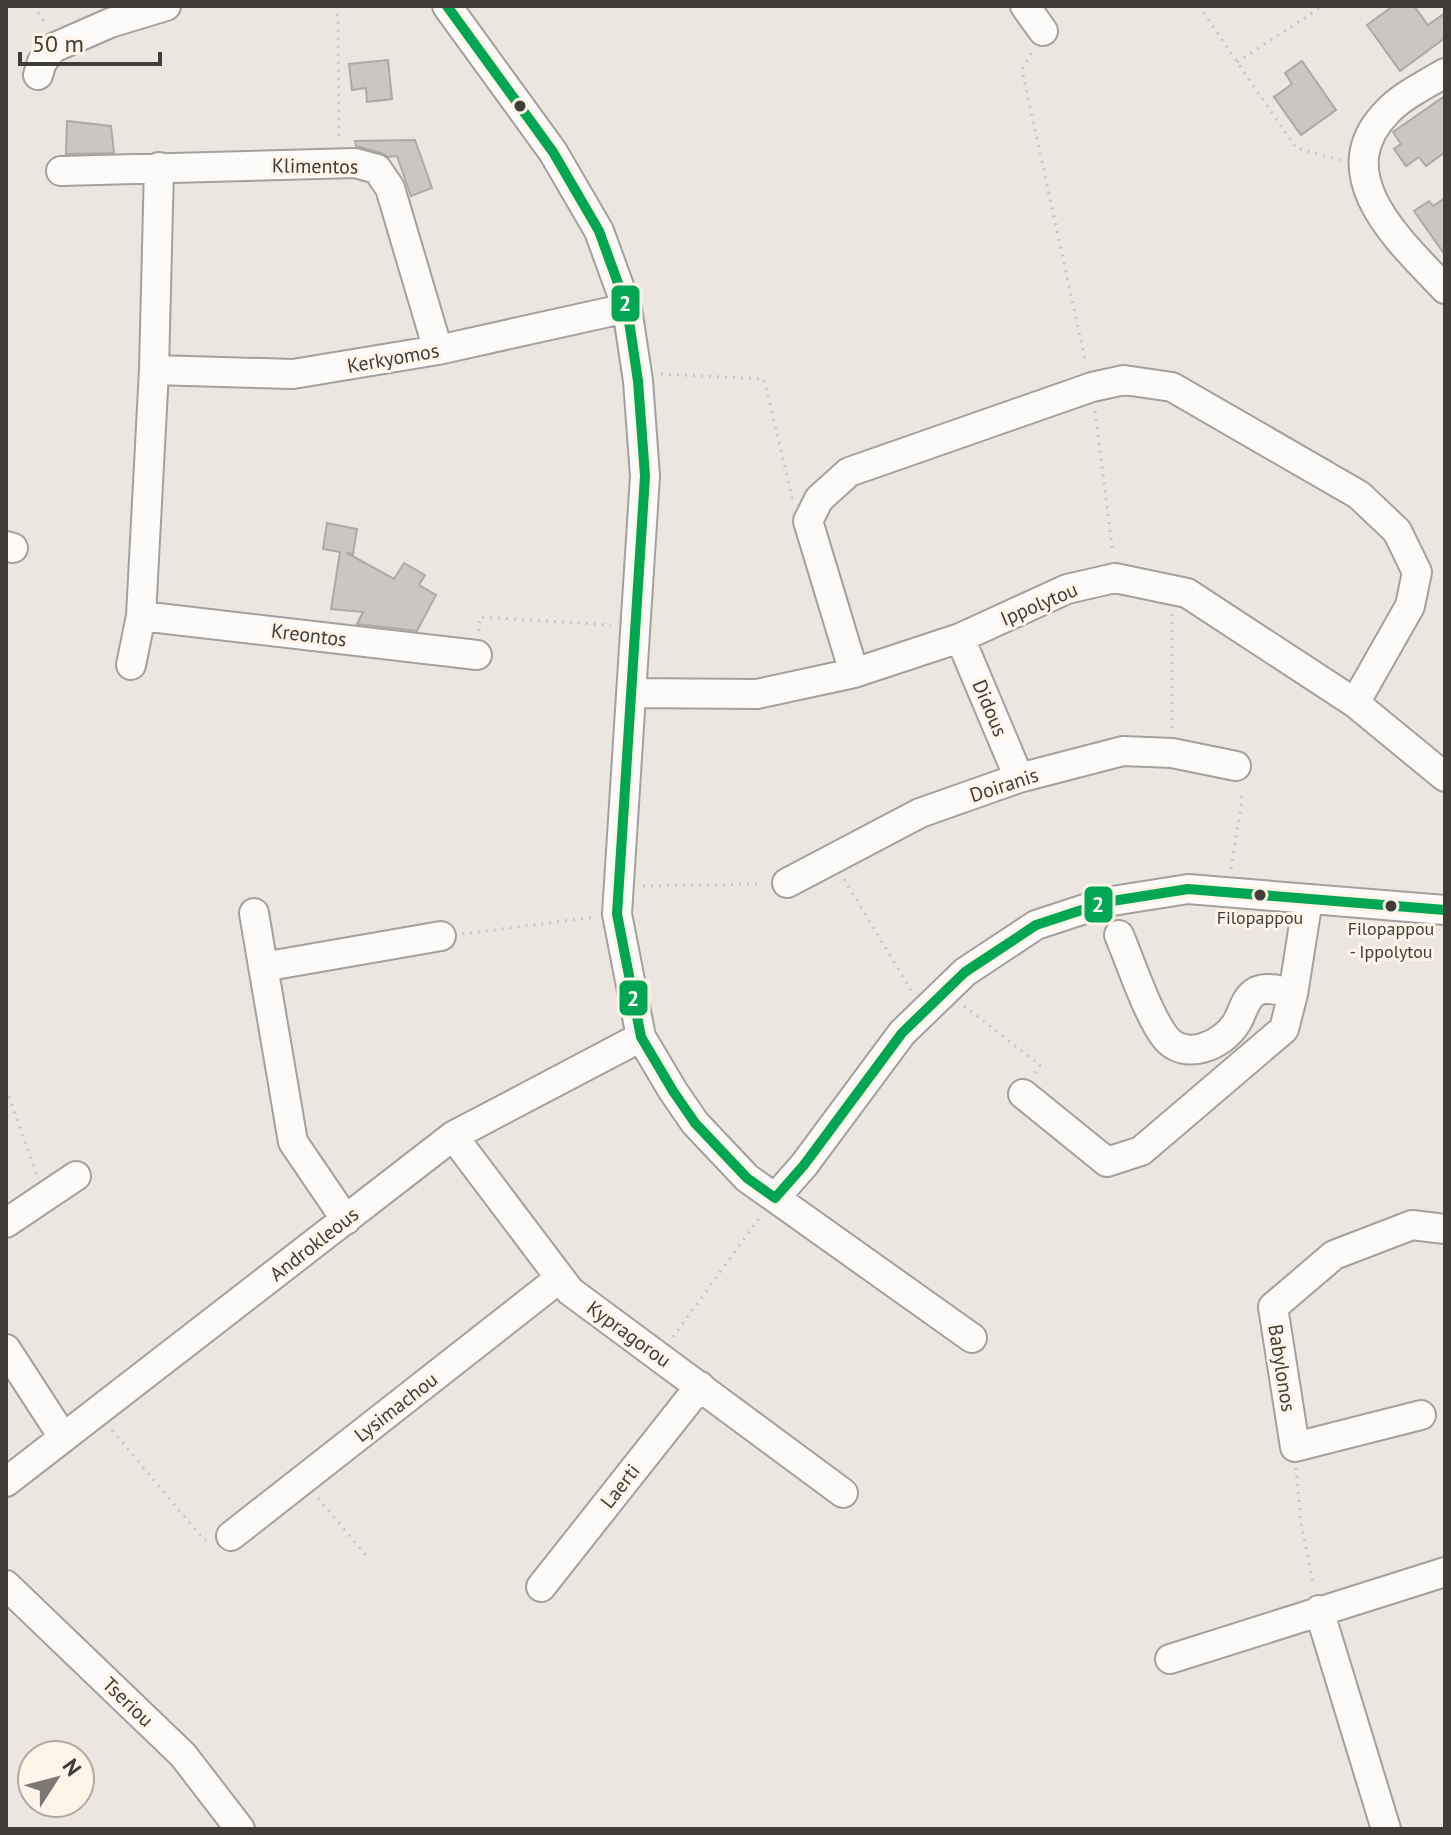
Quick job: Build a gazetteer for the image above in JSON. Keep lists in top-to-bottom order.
{
  "streets": {
    "street": [
      "Klimentos",
      "Kerkyomos",
      "Ippolytou",
      "Kreontos",
      "Didous",
      "Doiranis",
      "Androkleous",
      "Kypragorou",
      "Babylonos",
      "Lysimachou",
      "Laerti",
      "Tseriou"
    ]
  },
  "crossings": [
    ["Klimentos", "Kerkyomos"],
    ["Ippolytou", "Didous"],
    ["Didous", "Doiranis"],
    ["Androkleous", "Kypragorou"],
    ["Kypragorou", "Lysimachou"],
    ["Kypragorou", "Laerti"]
  ],
  "places": ["Filopappou", "Filopappou - Ippolytou"],
  "lines": ["transit line 2"],
  "scale_bar": "50 m",
  "north": "top right"
}
